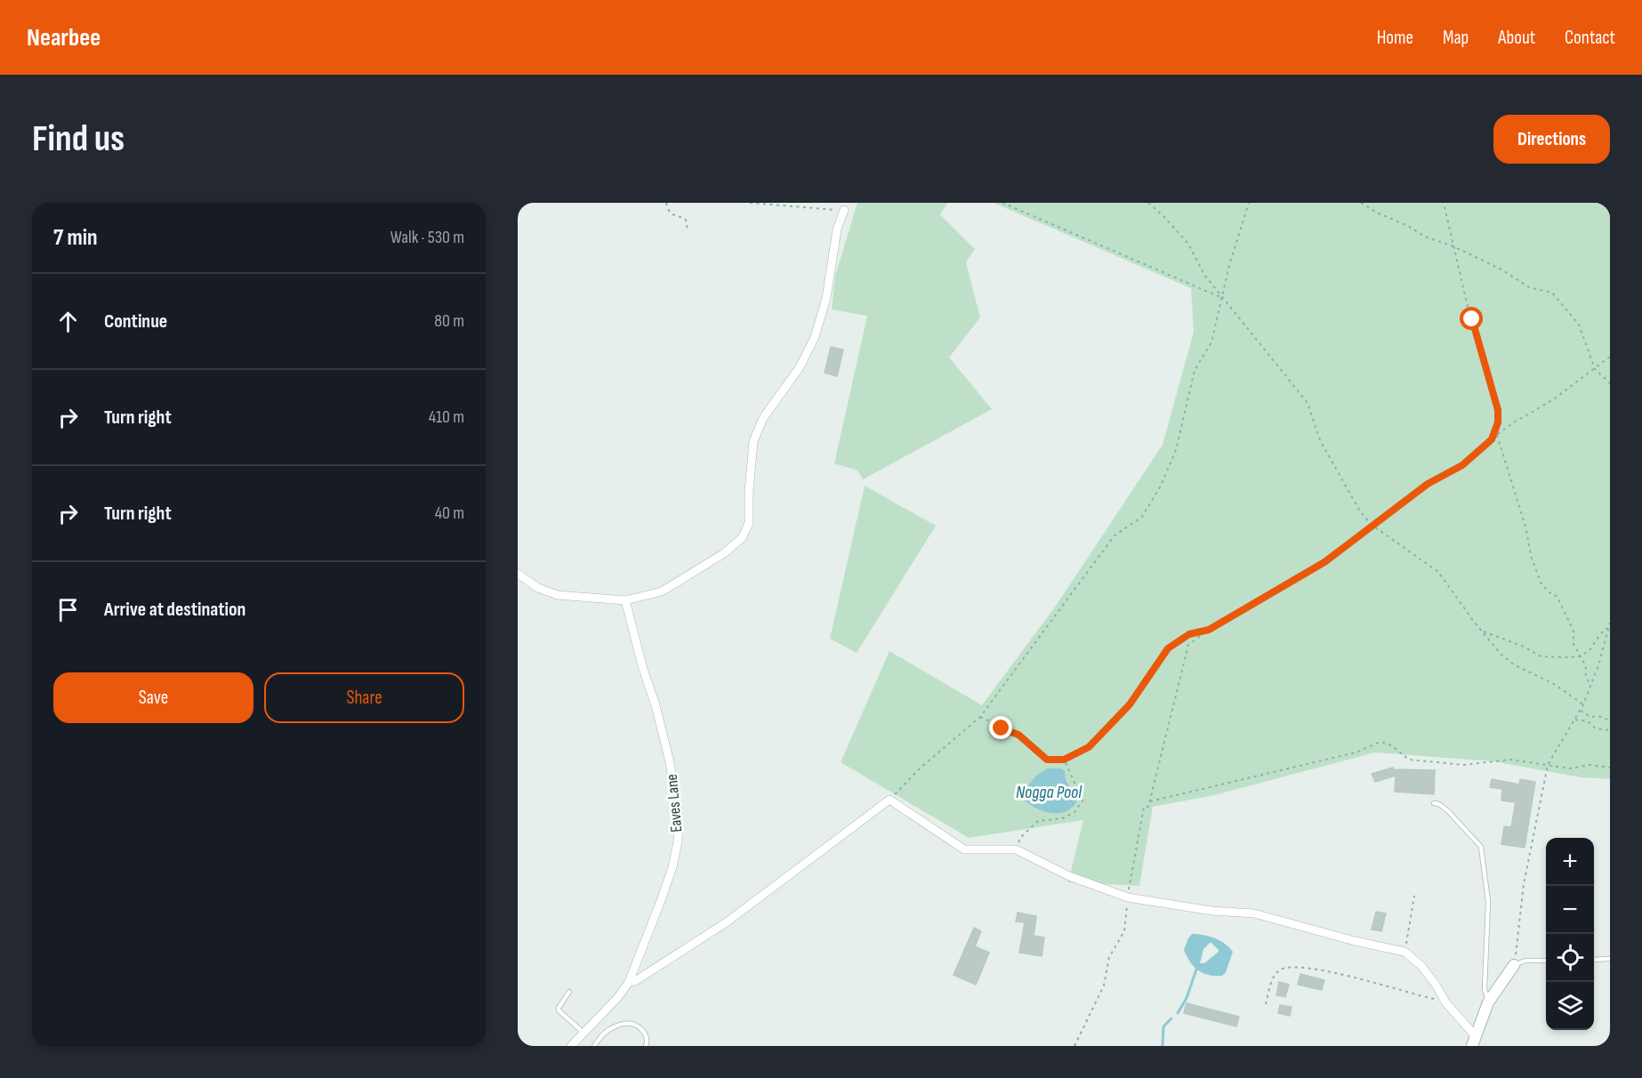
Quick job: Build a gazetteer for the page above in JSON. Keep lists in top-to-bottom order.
{
  "streets": {
    "street": ["Eaves Lane"]
  },
  "water": ["Nogga Pool"],
  "page": {
    "header": "Nearbee",
    "nav": [
      "Home",
      "Map",
      "About",
      "Contact"
    ],
    "buttons": [
      "Directions",
      ["Save", "Share"]
    ],
    "title": "Find us",
    "heading": ["7 min", "Walk · 530 m"],
    "list": [
      ["Continue", "80 m"],
      ["Turn right", "410 m"],
      ["Turn right", "40 m"],
      "Arrive at destination"
    ],
    "map_buttons": ["+", "−"]
  }
}
